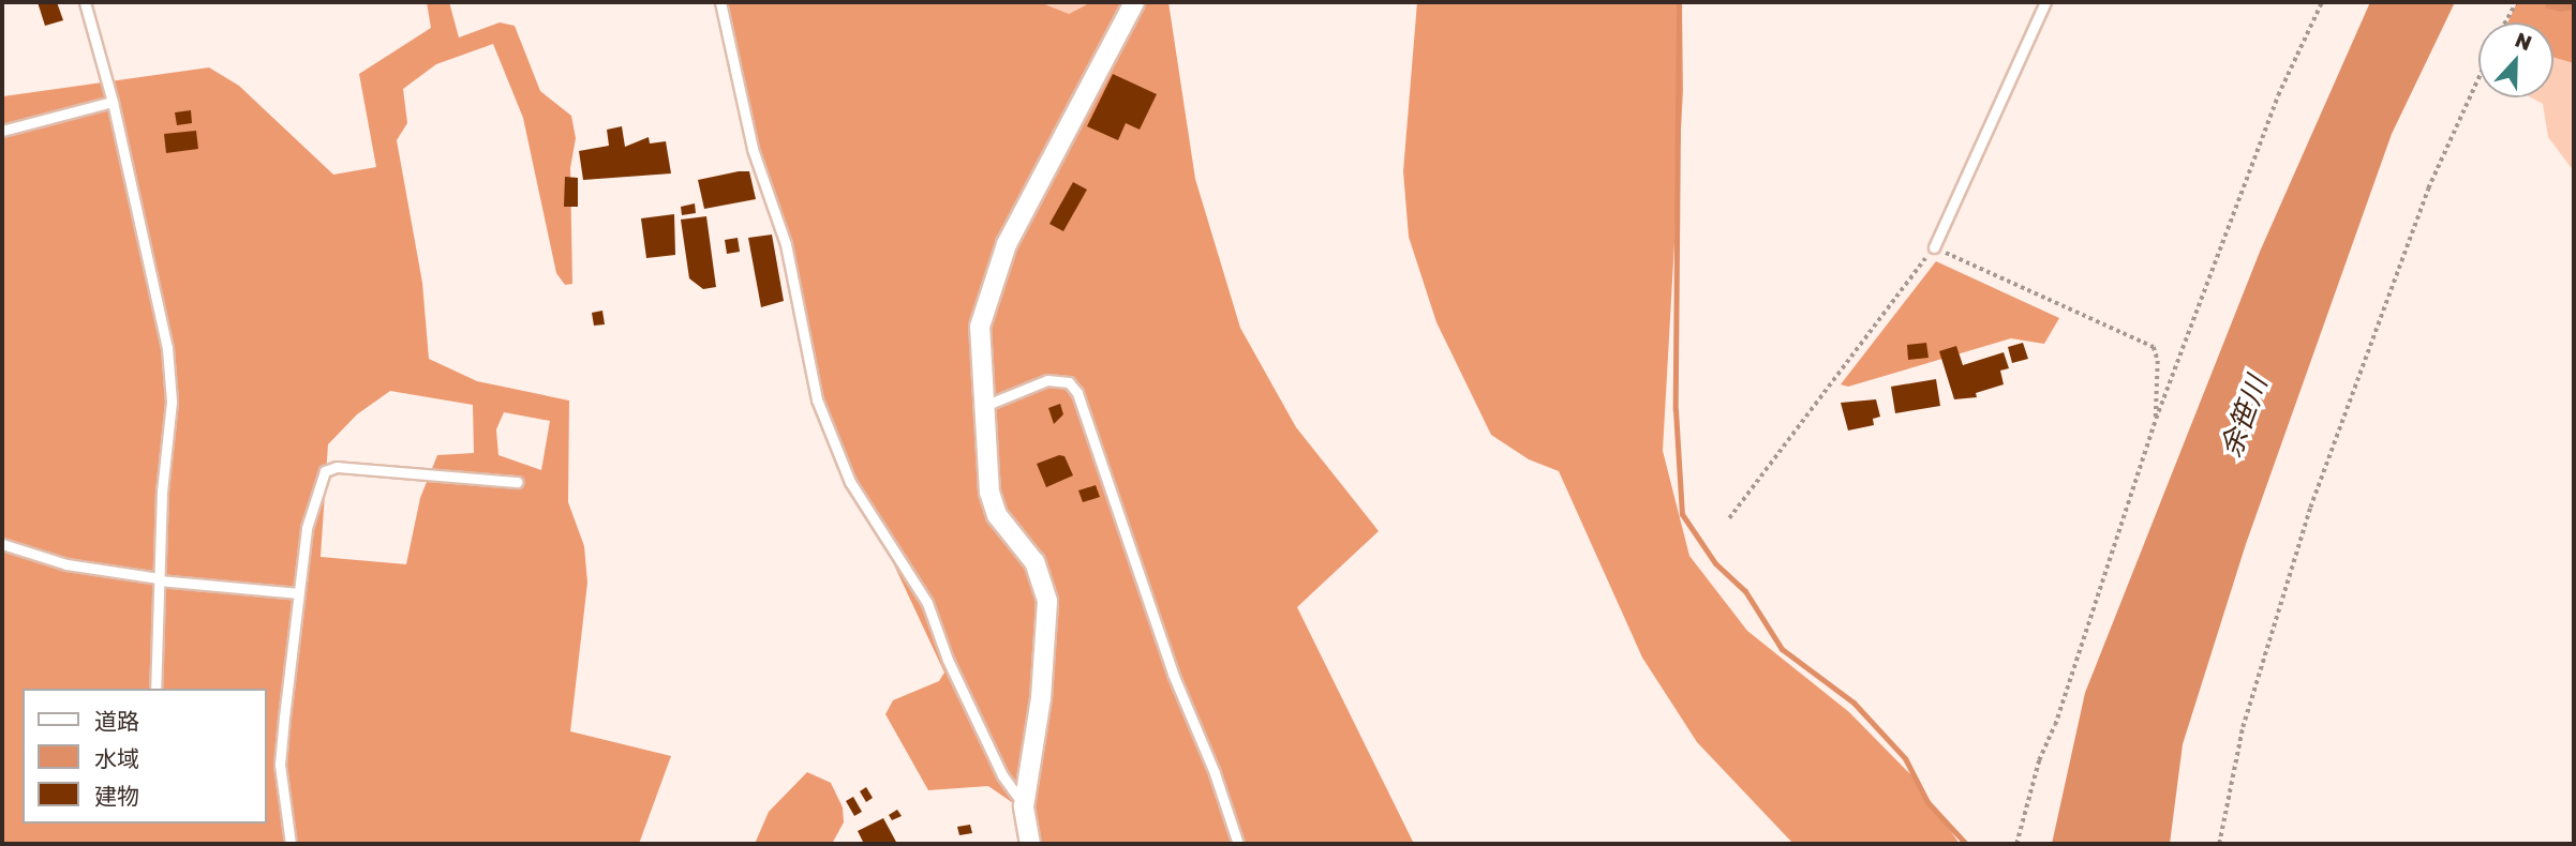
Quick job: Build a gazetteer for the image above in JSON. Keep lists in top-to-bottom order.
{
  "water": ["余笹川"],
  "legend": ["道路", "水域", "建物"],
  "north": "top"
}
